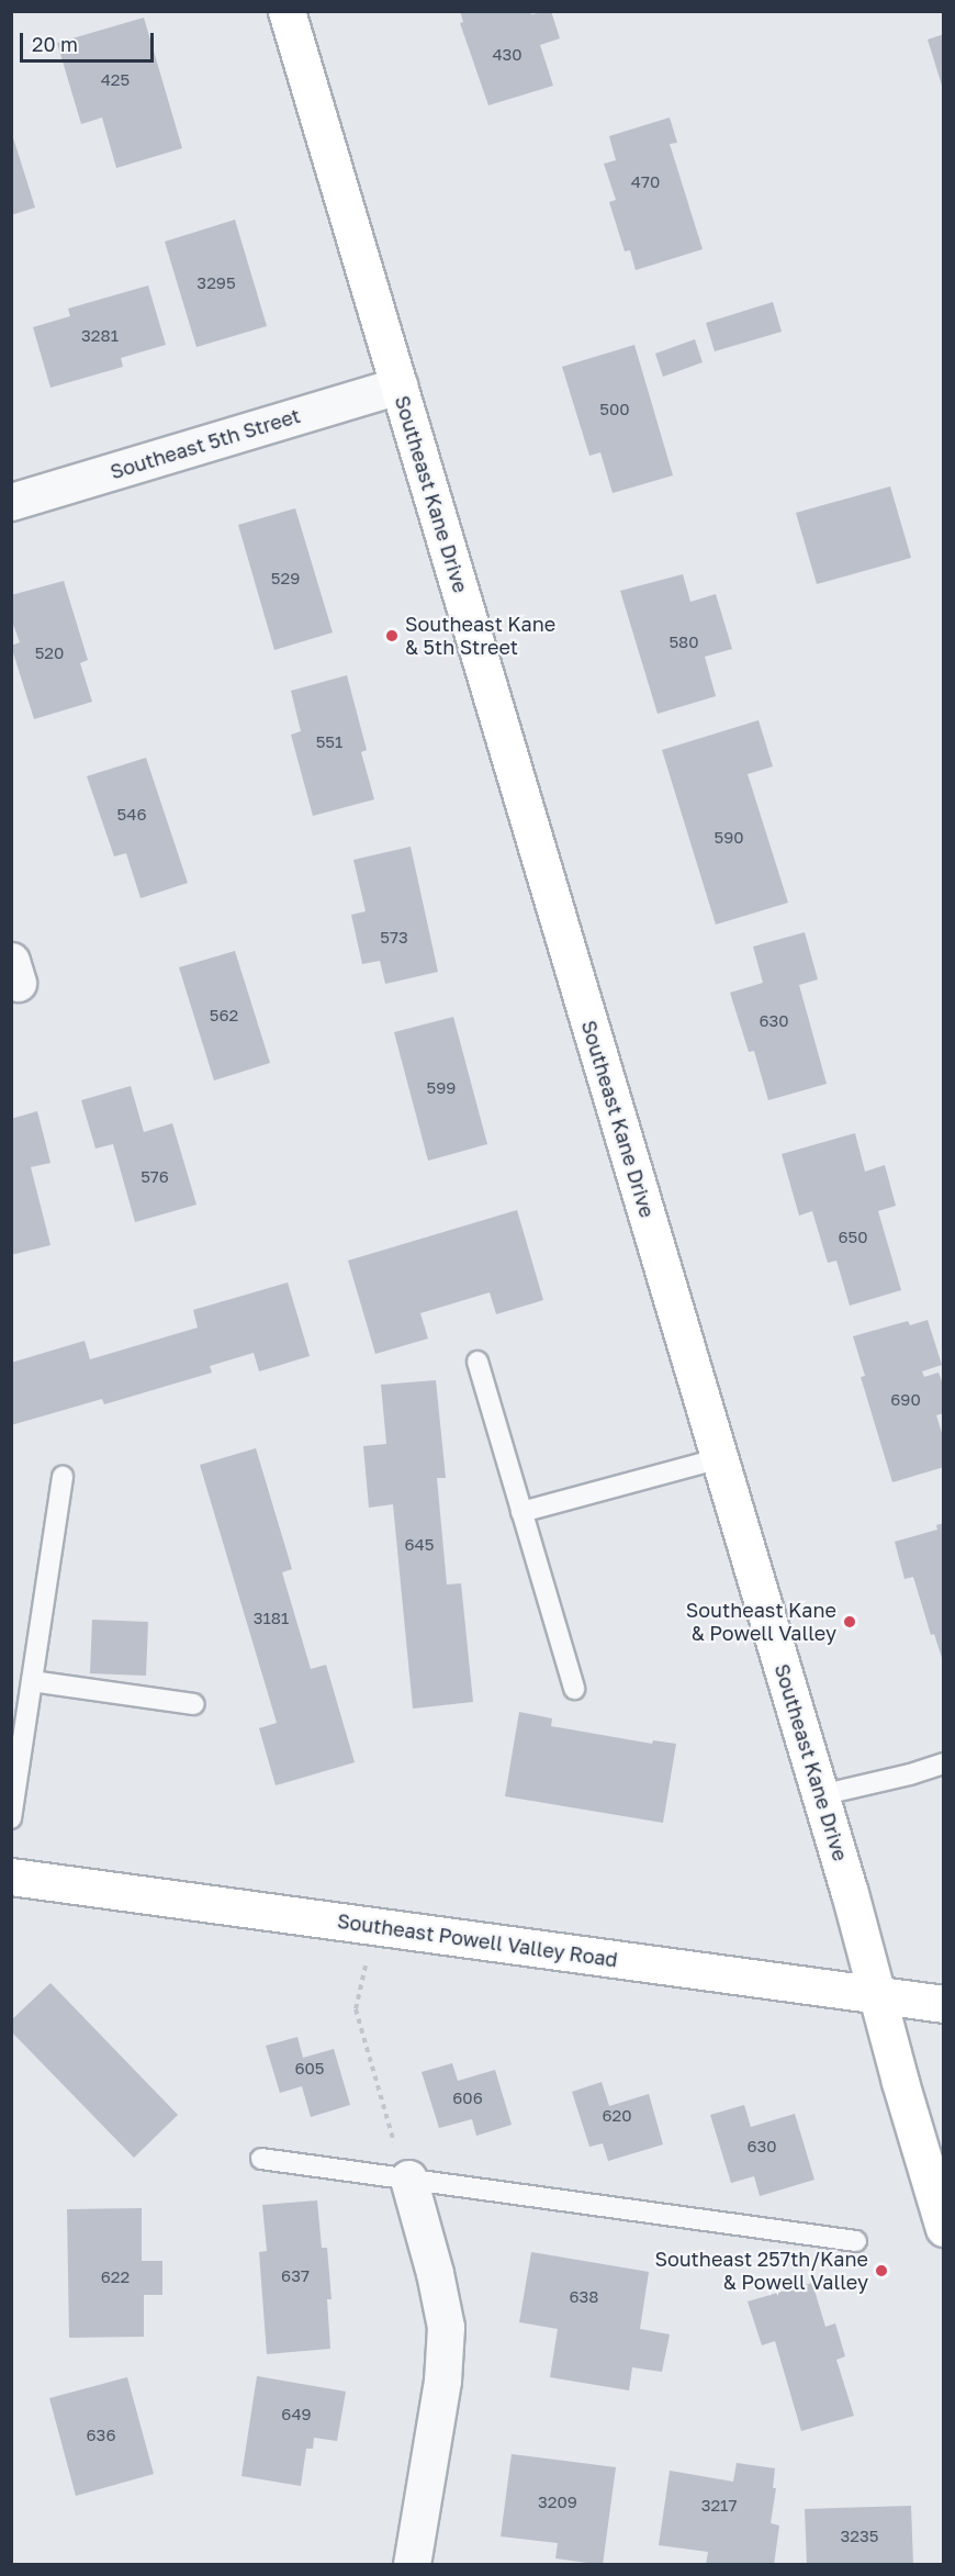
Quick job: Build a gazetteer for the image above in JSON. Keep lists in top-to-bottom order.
{
  "streets": {
    "main road": ["Southeast Kane Drive", "Southeast Powell Valley Road"],
    "street": ["Southeast 5th Street"]
  },
  "crossings": [
    ["Southeast 5th Street", "Southeast Kane Drive"],
    ["Southeast Kane Drive", "Southeast Powell Valley Road"]
  ],
  "places": ["Southeast Kane & 5th Street", "Southeast Kane & Powell Valley", "Southeast 257th/Kane & Powell Valley"],
  "house_numbers": [
    "430",
    "425",
    "470",
    "3295",
    "3281",
    "500",
    "529",
    "580",
    "520",
    "551",
    "546",
    "590",
    "573",
    "562",
    "630",
    "599",
    "576",
    "650",
    "690",
    "645",
    "3181",
    "605",
    "606",
    "620",
    "630",
    "637",
    "622",
    "638",
    "649",
    "636",
    "3209",
    "3217",
    "3235"
  ],
  "scale_bar": "20 m"
}
